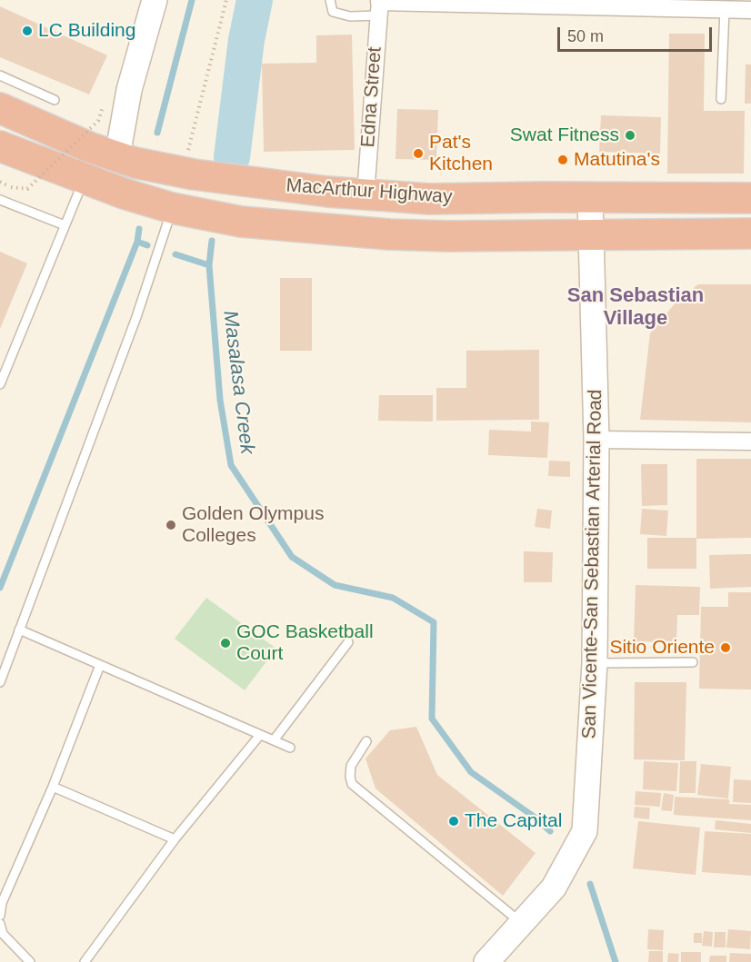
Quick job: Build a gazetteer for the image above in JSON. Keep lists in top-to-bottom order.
{
  "streets": {
    "highway": ["MacArthur Highway"],
    "street": ["Edna Street", "San Vicente-San Sebastian Arterial Road"]
  },
  "crossings": [
    ["Edna Street", "MacArthur Highway"],
    ["MacArthur Highway", "San Vicente-San Sebastian Arterial Road"]
  ],
  "districts": ["San Sebastian Village"],
  "water": ["Masalasa Creek"],
  "places": [
    "LC Building",
    "Swat Fitness",
    "Pat's Kitchen",
    "Matutina's",
    "Golden Olympus Colleges",
    "GOC Basketball Court",
    "Sitio Oriente",
    "The Capital"
  ],
  "scale_bar": "50 m"
}
